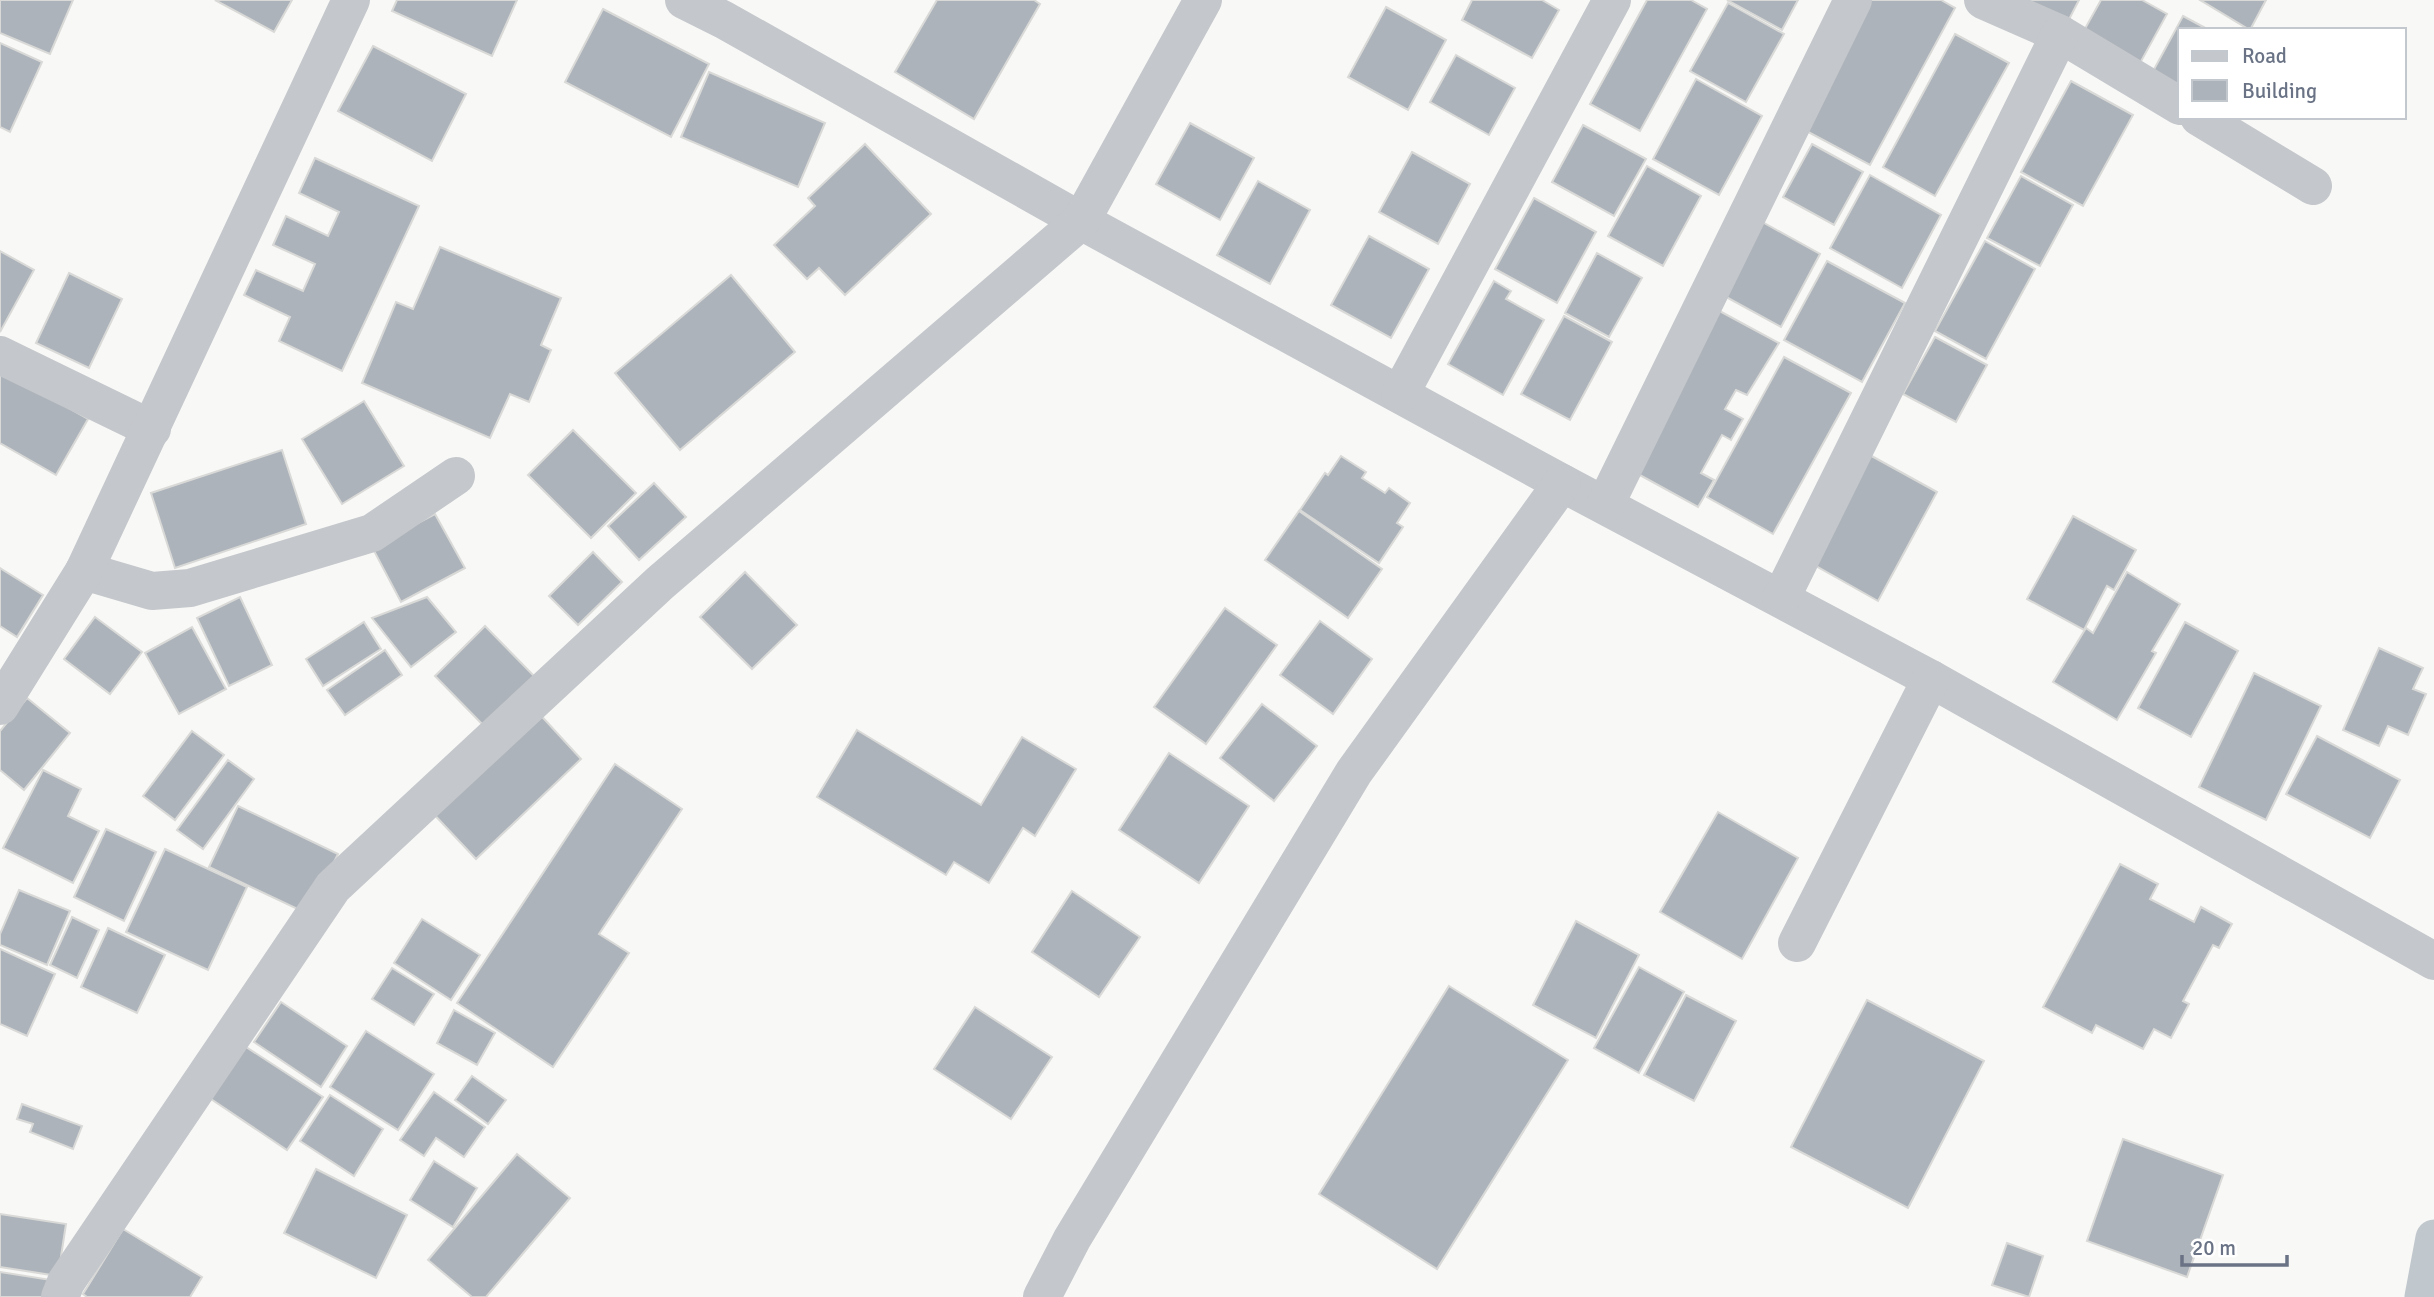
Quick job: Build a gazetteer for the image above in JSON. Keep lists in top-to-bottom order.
{
  "legend": ["Road", "Building"],
  "scale_bar": "20 m"
}
